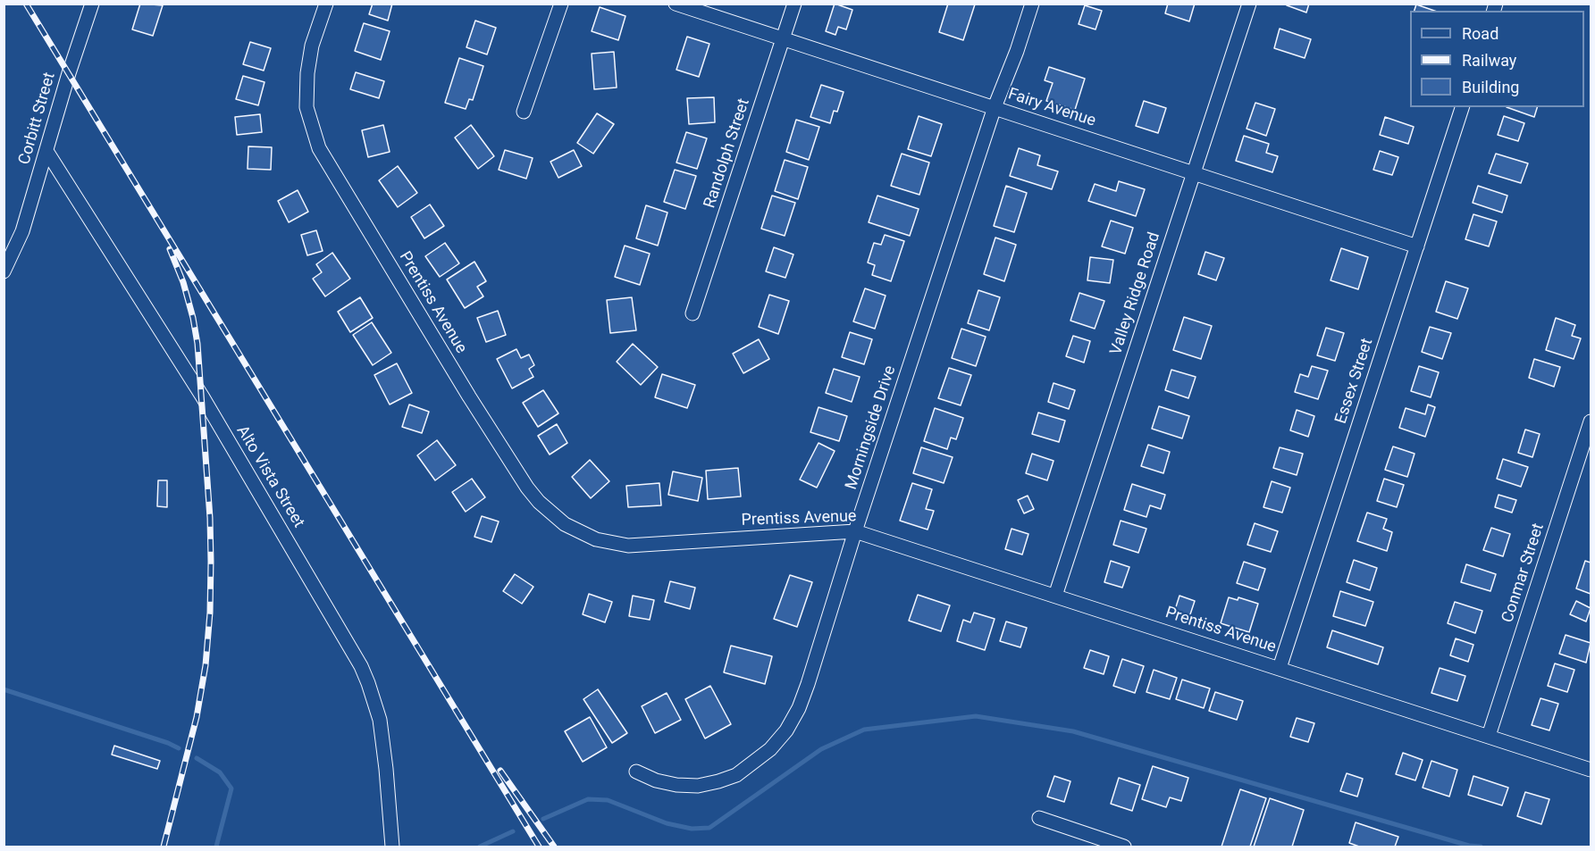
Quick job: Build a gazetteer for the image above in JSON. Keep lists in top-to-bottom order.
{
  "streets": {
    "street": [
      "Fairy Avenue",
      "Corbitt Street",
      "Randolph Street",
      "Valley Ridge Road",
      "Prentiss Avenue",
      "Essex Street",
      "Morningside Drive",
      "Alto Vista Street",
      "Conmar Street"
    ]
  },
  "crossings": [
    ["Fairy Avenue", "Randolph Street"],
    ["Fairy Avenue", "Valley Ridge Road"],
    ["Fairy Avenue", "Essex Street"],
    ["Fairy Avenue", "Morningside Drive"],
    ["Corbitt Street", "Alto Vista Street"],
    ["Valley Ridge Road", "Prentiss Avenue"],
    ["Prentiss Avenue", "Essex Street"],
    ["Prentiss Avenue", "Morningside Drive"],
    ["Prentiss Avenue", "Conmar Street"]
  ],
  "legend": ["Road", "Railway", "Building"]
}
